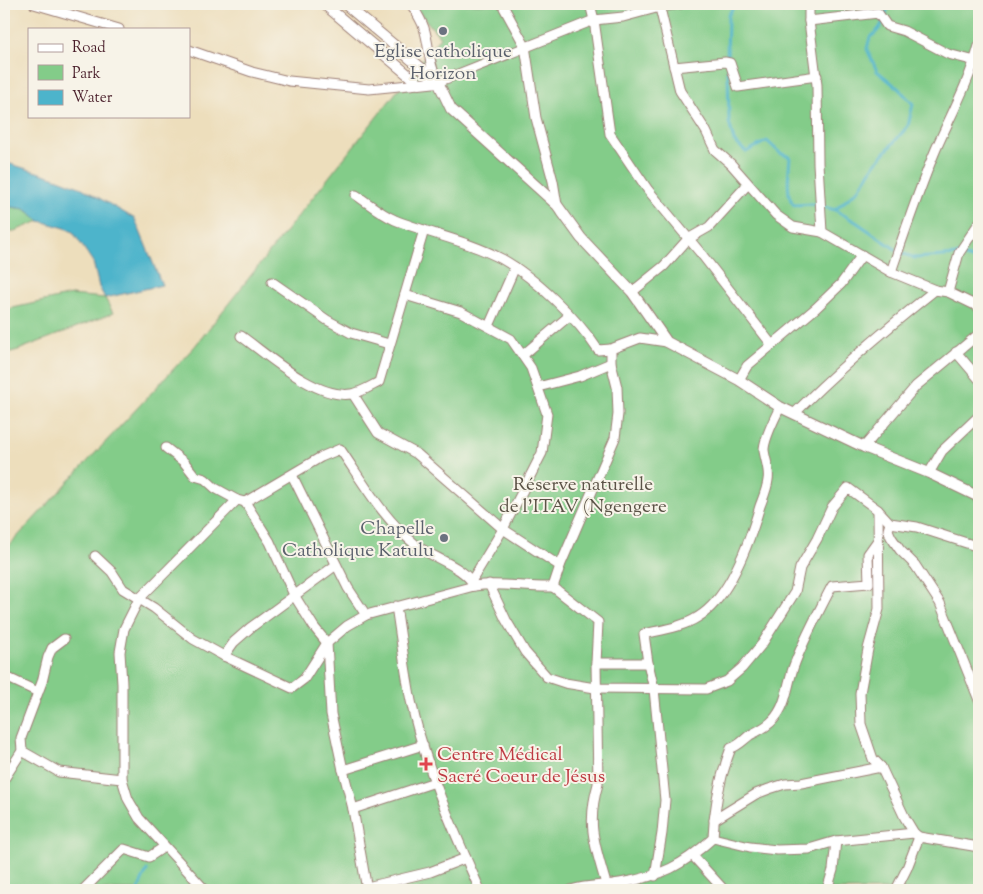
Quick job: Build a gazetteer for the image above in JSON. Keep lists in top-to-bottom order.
{
  "parks": ["Réserve naturelle de l'ITAV (Ngengere"],
  "places": {
    "other": ["Eglise catholique Horizon", "Chapelle Catholique Katulu"],
    "health": ["Centre Médical Sacré Coeur de Jésus"]
  },
  "legend": ["Road", "Park", "Water"]
}
